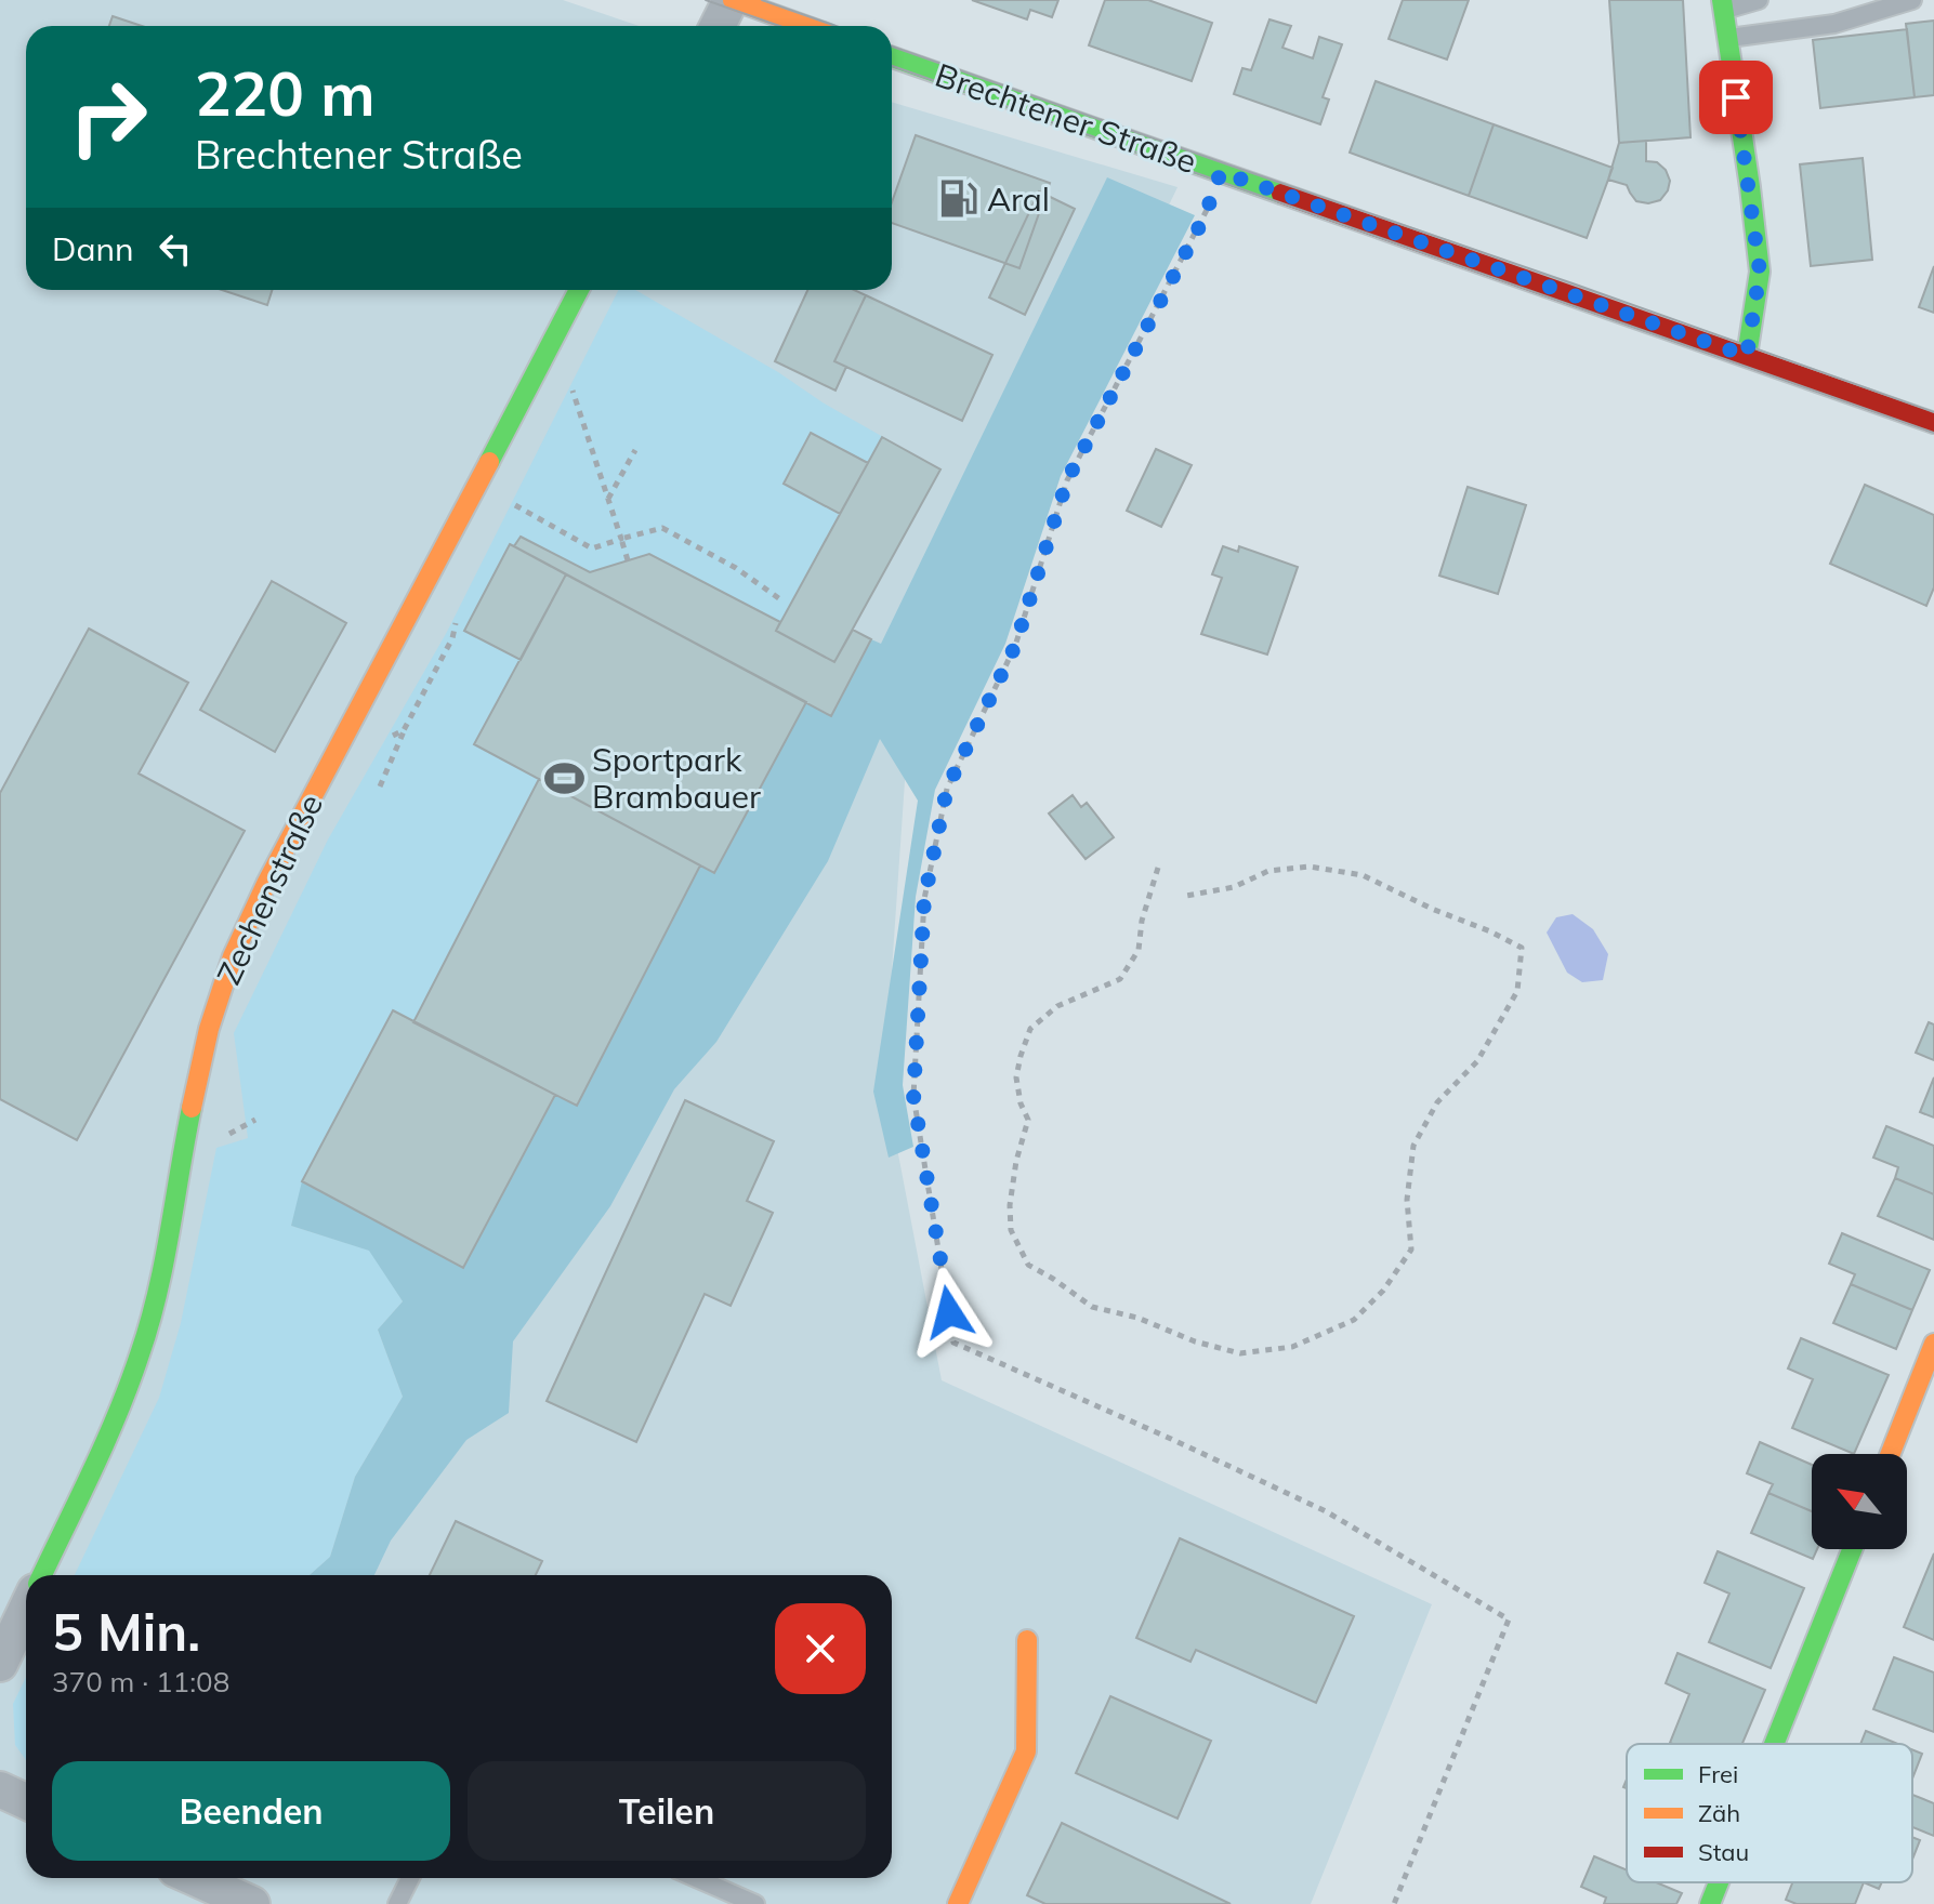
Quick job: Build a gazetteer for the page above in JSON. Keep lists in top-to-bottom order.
{
  "streets": {
    "street": ["Brechtener Straße", "Zechenstraße"]
  },
  "places": {
    "fuel station": ["Aral"],
    "sports": ["Sportpark Brambauer"]
  },
  "legend": ["Frei", "Zäh", "Stau"],
  "north": "top left",
  "page": {
    "turn": ["220 m", "Brechtener Straße"],
    "then": "Dann",
    "heading": ["5 Min.", "370 m · 11:08"],
    "buttons": ["Beenden", "Teilen"]
  }
}
